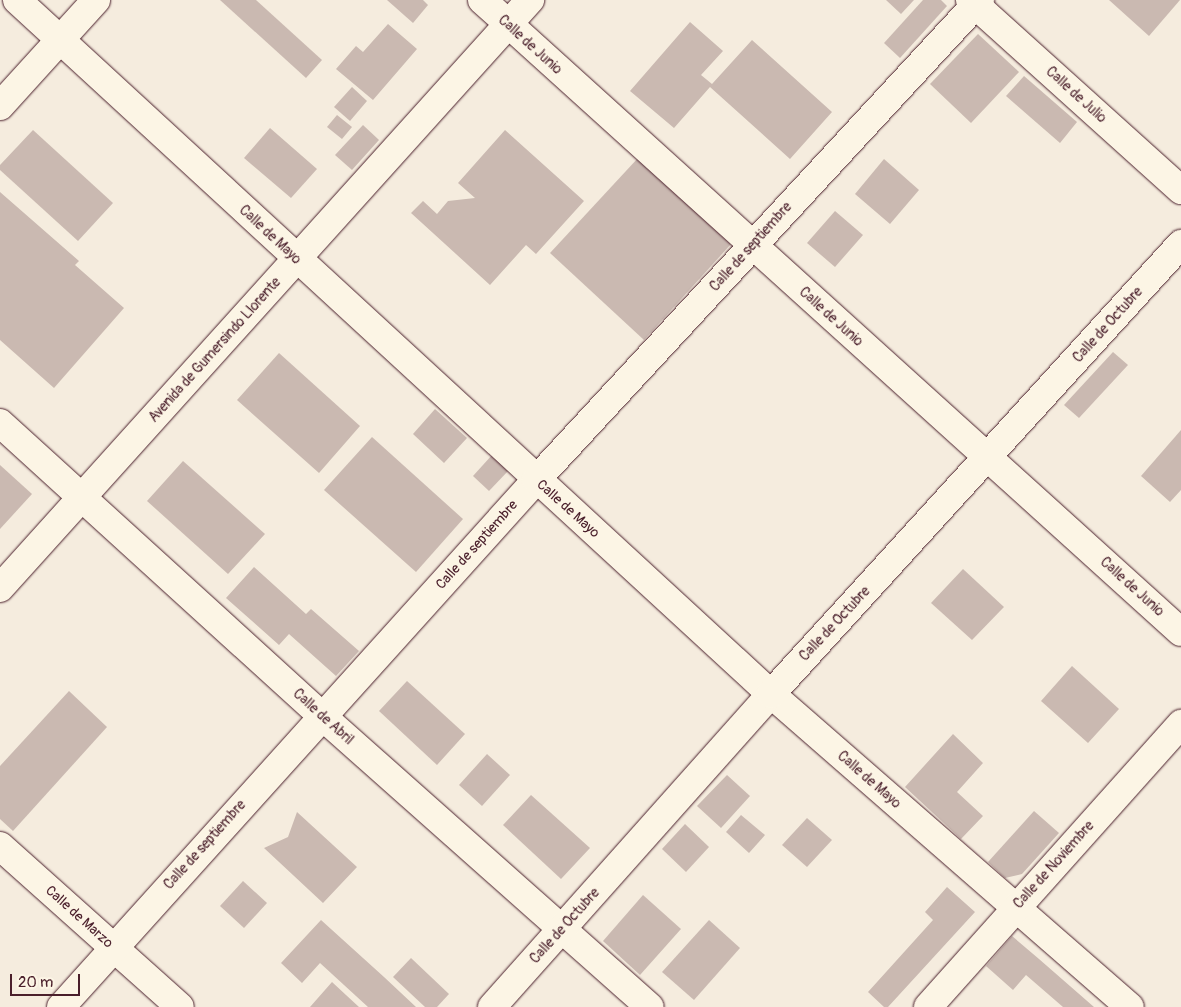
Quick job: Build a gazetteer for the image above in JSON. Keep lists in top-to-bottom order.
{
  "streets": {
    "street": [
      "Calle de Junio",
      "Calle de Julio",
      "Calle de Mayo",
      "Calle de septiembre",
      "Calle de Octubre",
      "Avenida de Gumersindo Llorente",
      "Calle de Abril",
      "Calle de Noviembre",
      "Calle de Marzo"
    ]
  },
  "crossings": [
    ["Calle de Junio", "Calle de septiembre"],
    ["Calle de Junio", "Calle de Octubre"],
    ["Calle de Junio", "Avenida de Gumersindo Llorente"],
    ["Calle de Julio", "Calle de septiembre"],
    ["Calle de Mayo", "Calle de septiembre"],
    ["Calle de Mayo", "Calle de Octubre"],
    ["Calle de Mayo", "Avenida de Gumersindo Llorente"],
    ["Calle de Mayo", "Calle de Noviembre"],
    ["Calle de septiembre", "Calle de Abril"],
    ["Calle de septiembre", "Calle de Marzo"],
    ["Calle de Octubre", "Calle de Abril"],
    ["Avenida de Gumersindo Llorente", "Calle de Abril"]
  ],
  "scale_bar": "20 m"
}
